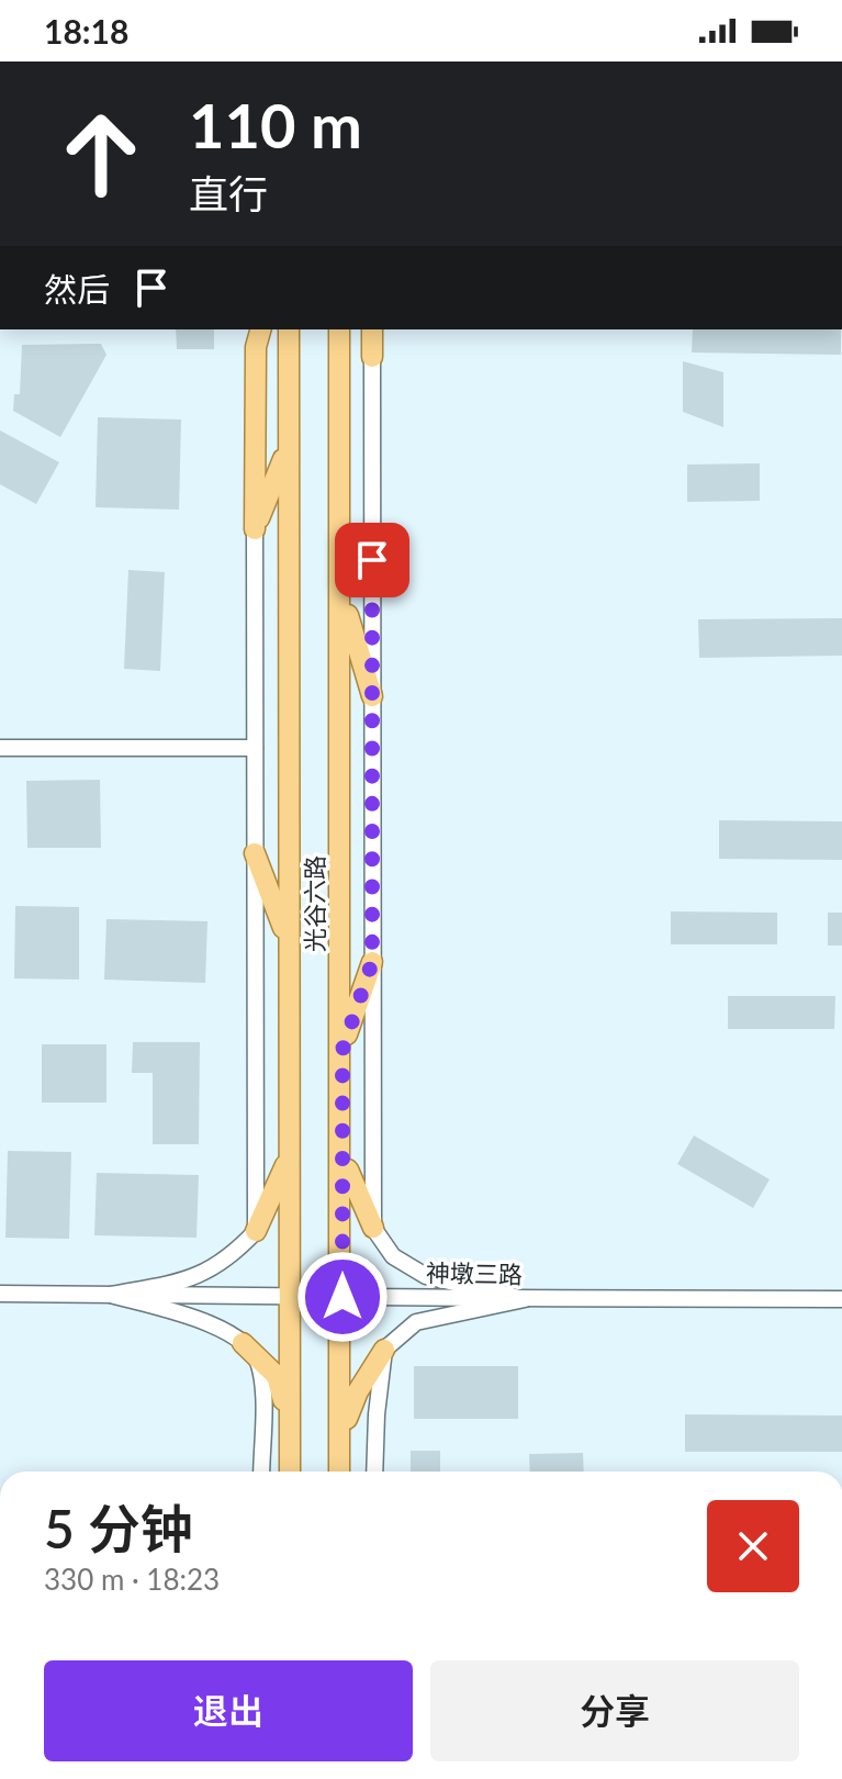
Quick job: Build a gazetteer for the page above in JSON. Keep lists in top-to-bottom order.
{
  "streets": {
    "main road": ["光谷六路"],
    "street": ["神墩三路"]
  },
  "crossings": [
    ["光谷六路", "神墩三路"]
  ],
  "page": {
    "status": "18:18",
    "turn": ["110 m", "直行"],
    "then": "然后",
    "heading": ["5 分钟", "330 m · 18:23"],
    "buttons": ["退出", "分享"]
  }
}
